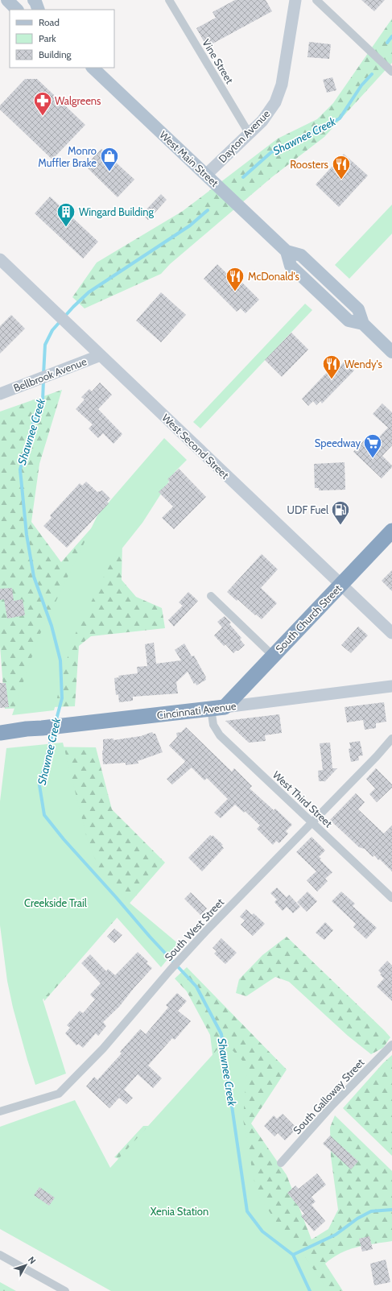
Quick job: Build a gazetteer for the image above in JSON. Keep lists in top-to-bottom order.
{
  "streets": {
    "highway": ["South Church Street", "Cincinnati Avenue"],
    "main road": [
      "Dayton Avenue",
      "West Main Street",
      "Bellbrook Avenue",
      "West Second Street"
    ],
    "street": [
      "Vine Street",
      "West Third Street",
      "South West Street",
      "South Galloway Street"
    ]
  },
  "crossings": [
    ["Vine Street", "Dayton Avenue"],
    ["Dayton Avenue", "West Main Street"],
    ["Bellbrook Avenue", "West Second Street"],
    ["West Second Street", "South Church Street"],
    ["South Church Street", "Cincinnati Avenue"],
    ["South Church Street", "West Third Street"],
    ["Cincinnati Avenue", "West Third Street"],
    ["West Third Street", "South West Street"]
  ],
  "water": ["Shawnee Creek"],
  "parks": ["Creekside Trail", "Xenia Station"],
  "places": {
    "pharmacy": ["Walgreens"],
    "shop": ["Monro Muffler Brake"],
    "restaurant": ["Roosters", "McDonald's", "Wendy's"],
    "building": ["Wingard Building"],
    "supermarket": ["Speedway"],
    "fuel station": ["UDF Fuel"]
  },
  "legend": ["Road", "Park", "Building"],
  "north": "top right"
}
